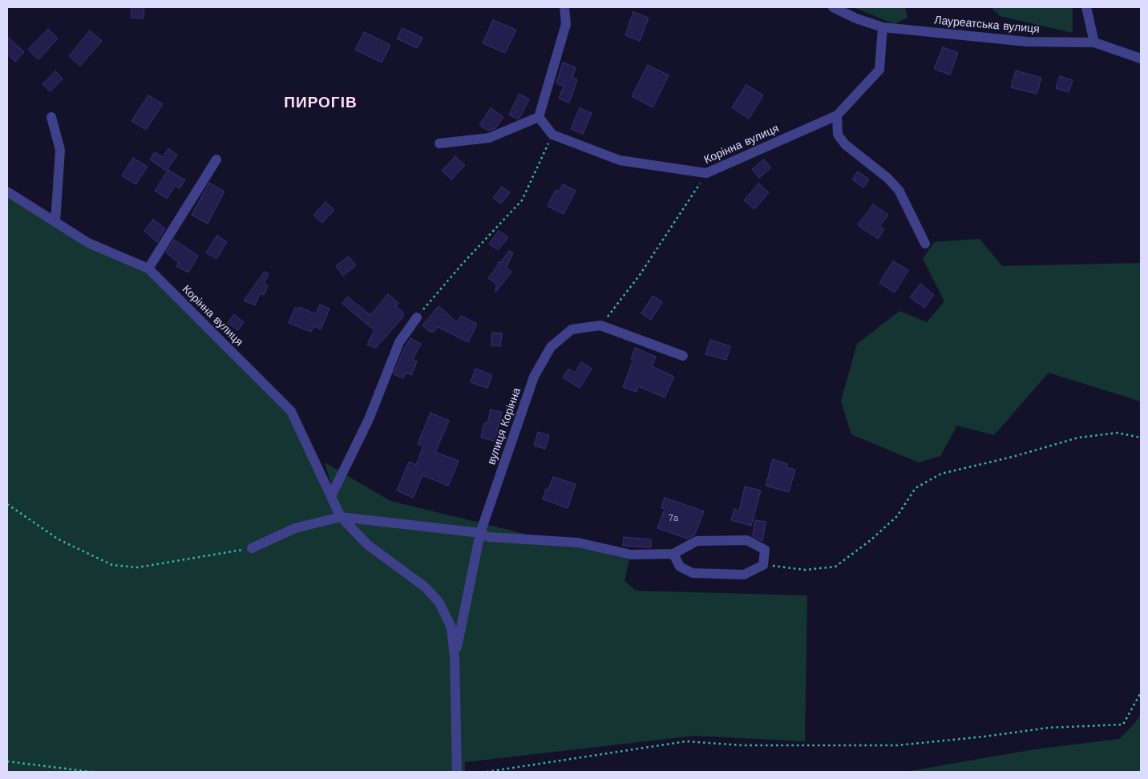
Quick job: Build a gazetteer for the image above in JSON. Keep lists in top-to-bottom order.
{
  "streets": {
    "street": ["Лауреатська вулиця", "Корінна вулиця", "вулиця Корінна"]
  },
  "crossings": [
    ["Лауреатська вулиця", "Корінна вулиця"],
    ["Корінна вулиця", "вулиця Корінна"]
  ],
  "districts": ["ПИРОГІВ"],
  "house_numbers": ["7а"]
}
